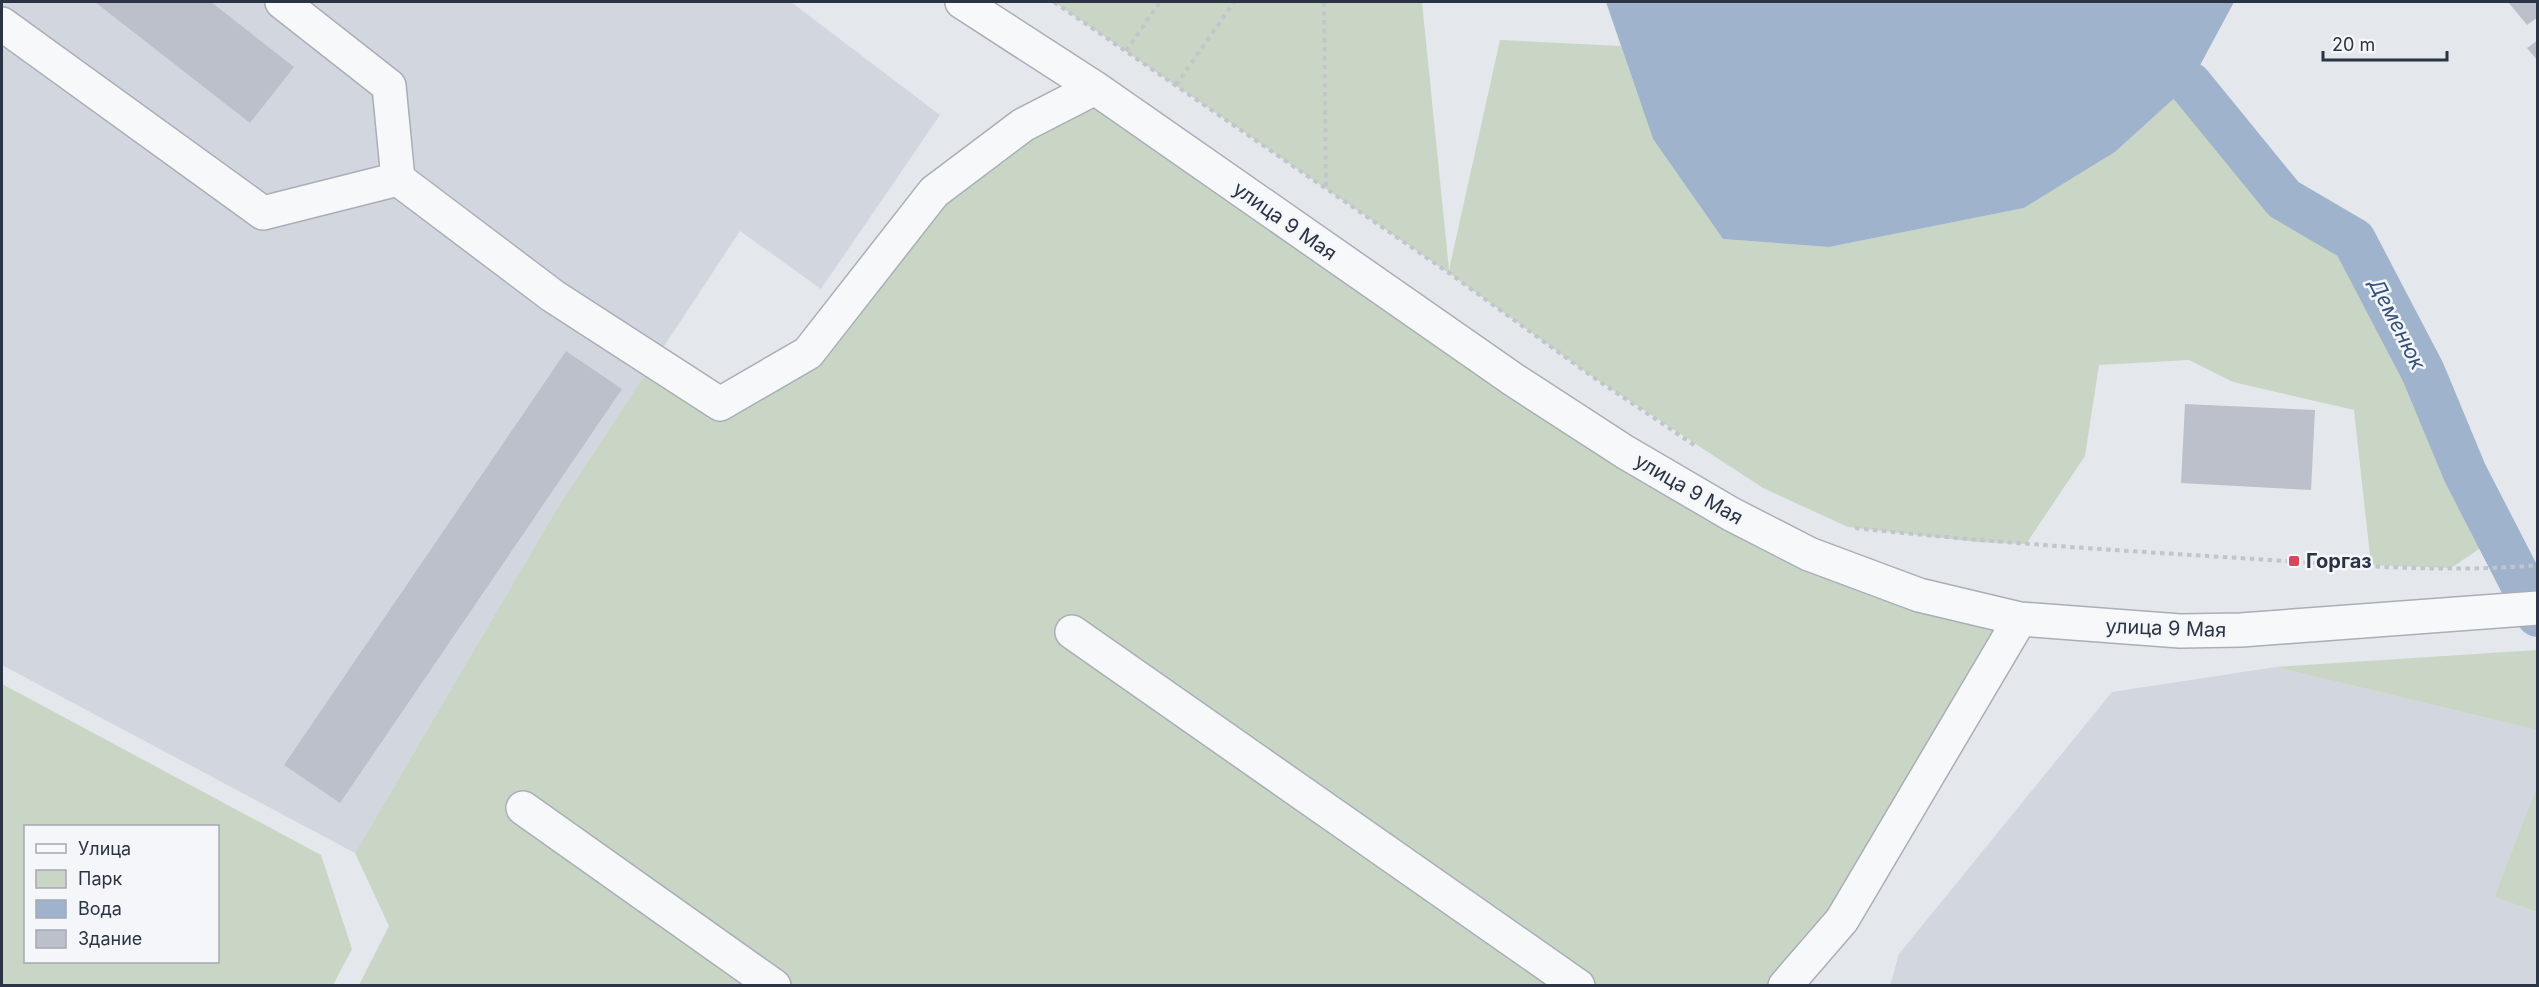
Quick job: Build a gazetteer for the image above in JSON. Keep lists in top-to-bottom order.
{
  "streets": {
    "street": ["улица 9 Мая"]
  },
  "water": ["Деменюк"],
  "places": {
    "transit": ["Горгаз"]
  },
  "legend": [
    "Улица",
    "Парк",
    "Вода",
    "Здание"
  ],
  "scale_bar": "20 m"
}
